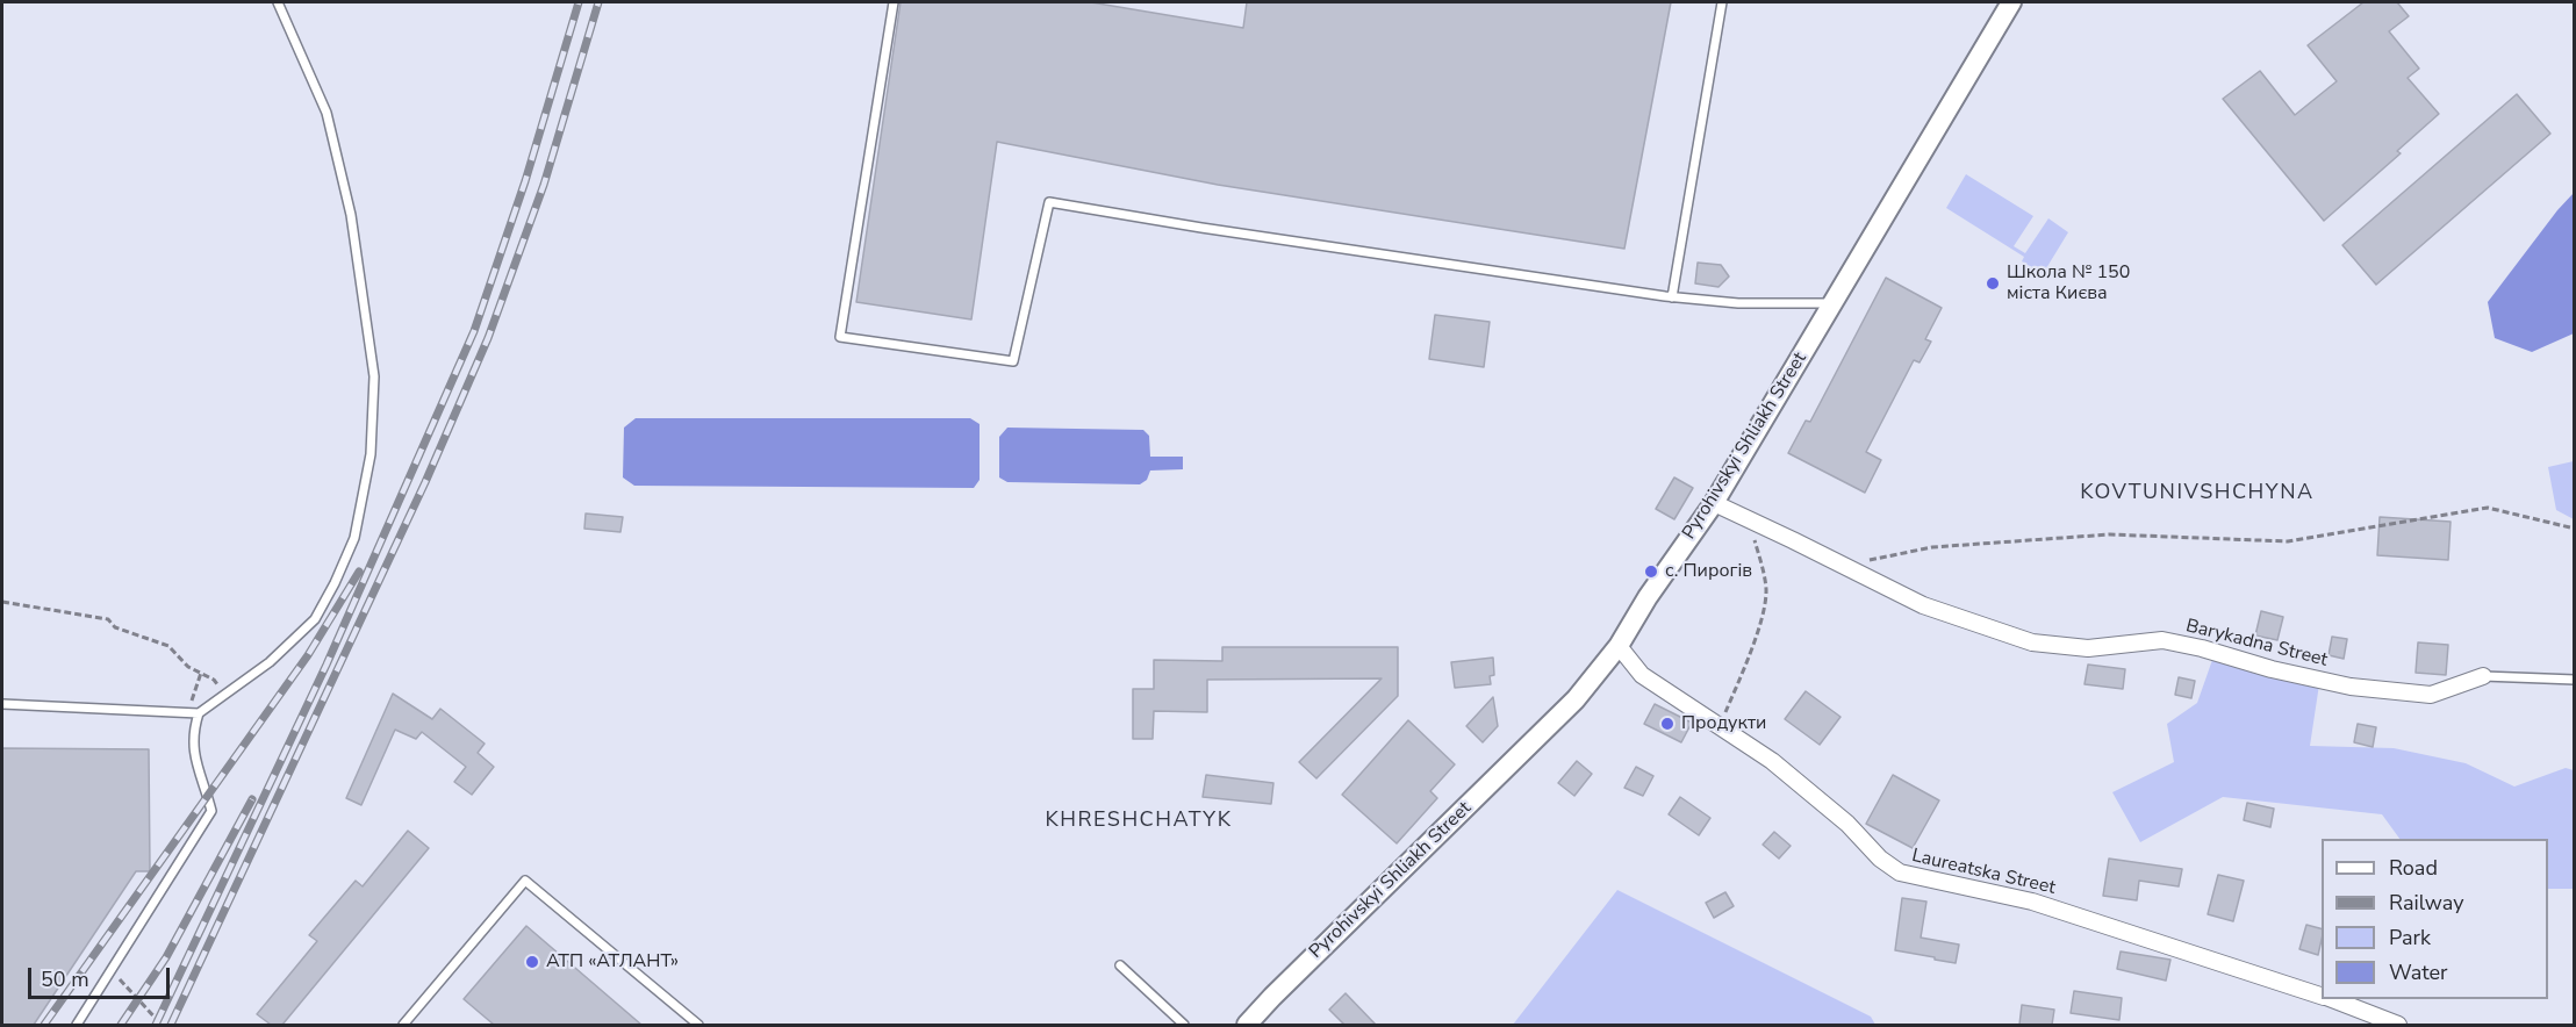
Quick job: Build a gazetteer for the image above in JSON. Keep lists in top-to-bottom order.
{
  "streets": {
    "street": ["Pyrohivskyi Shliakh Street", "Barykadna Street", "Laureatska Street"]
  },
  "crossings": [
    ["Pyrohivskyi Shliakh Street", "Barykadna Street"],
    ["Pyrohivskyi Shliakh Street", "Laureatska Street"]
  ],
  "districts": ["KOVTUNIVSHCHYNA", "KHRESHCHATYK"],
  "places": [
    "Школа № 150 міста Києва",
    "с. Пирогів",
    "Продукти",
    "АТП «АТЛАНТ»"
  ],
  "legend": [
    "Road",
    "Railway",
    "Park",
    "Water"
  ],
  "scale_bar": "50 m"
}
